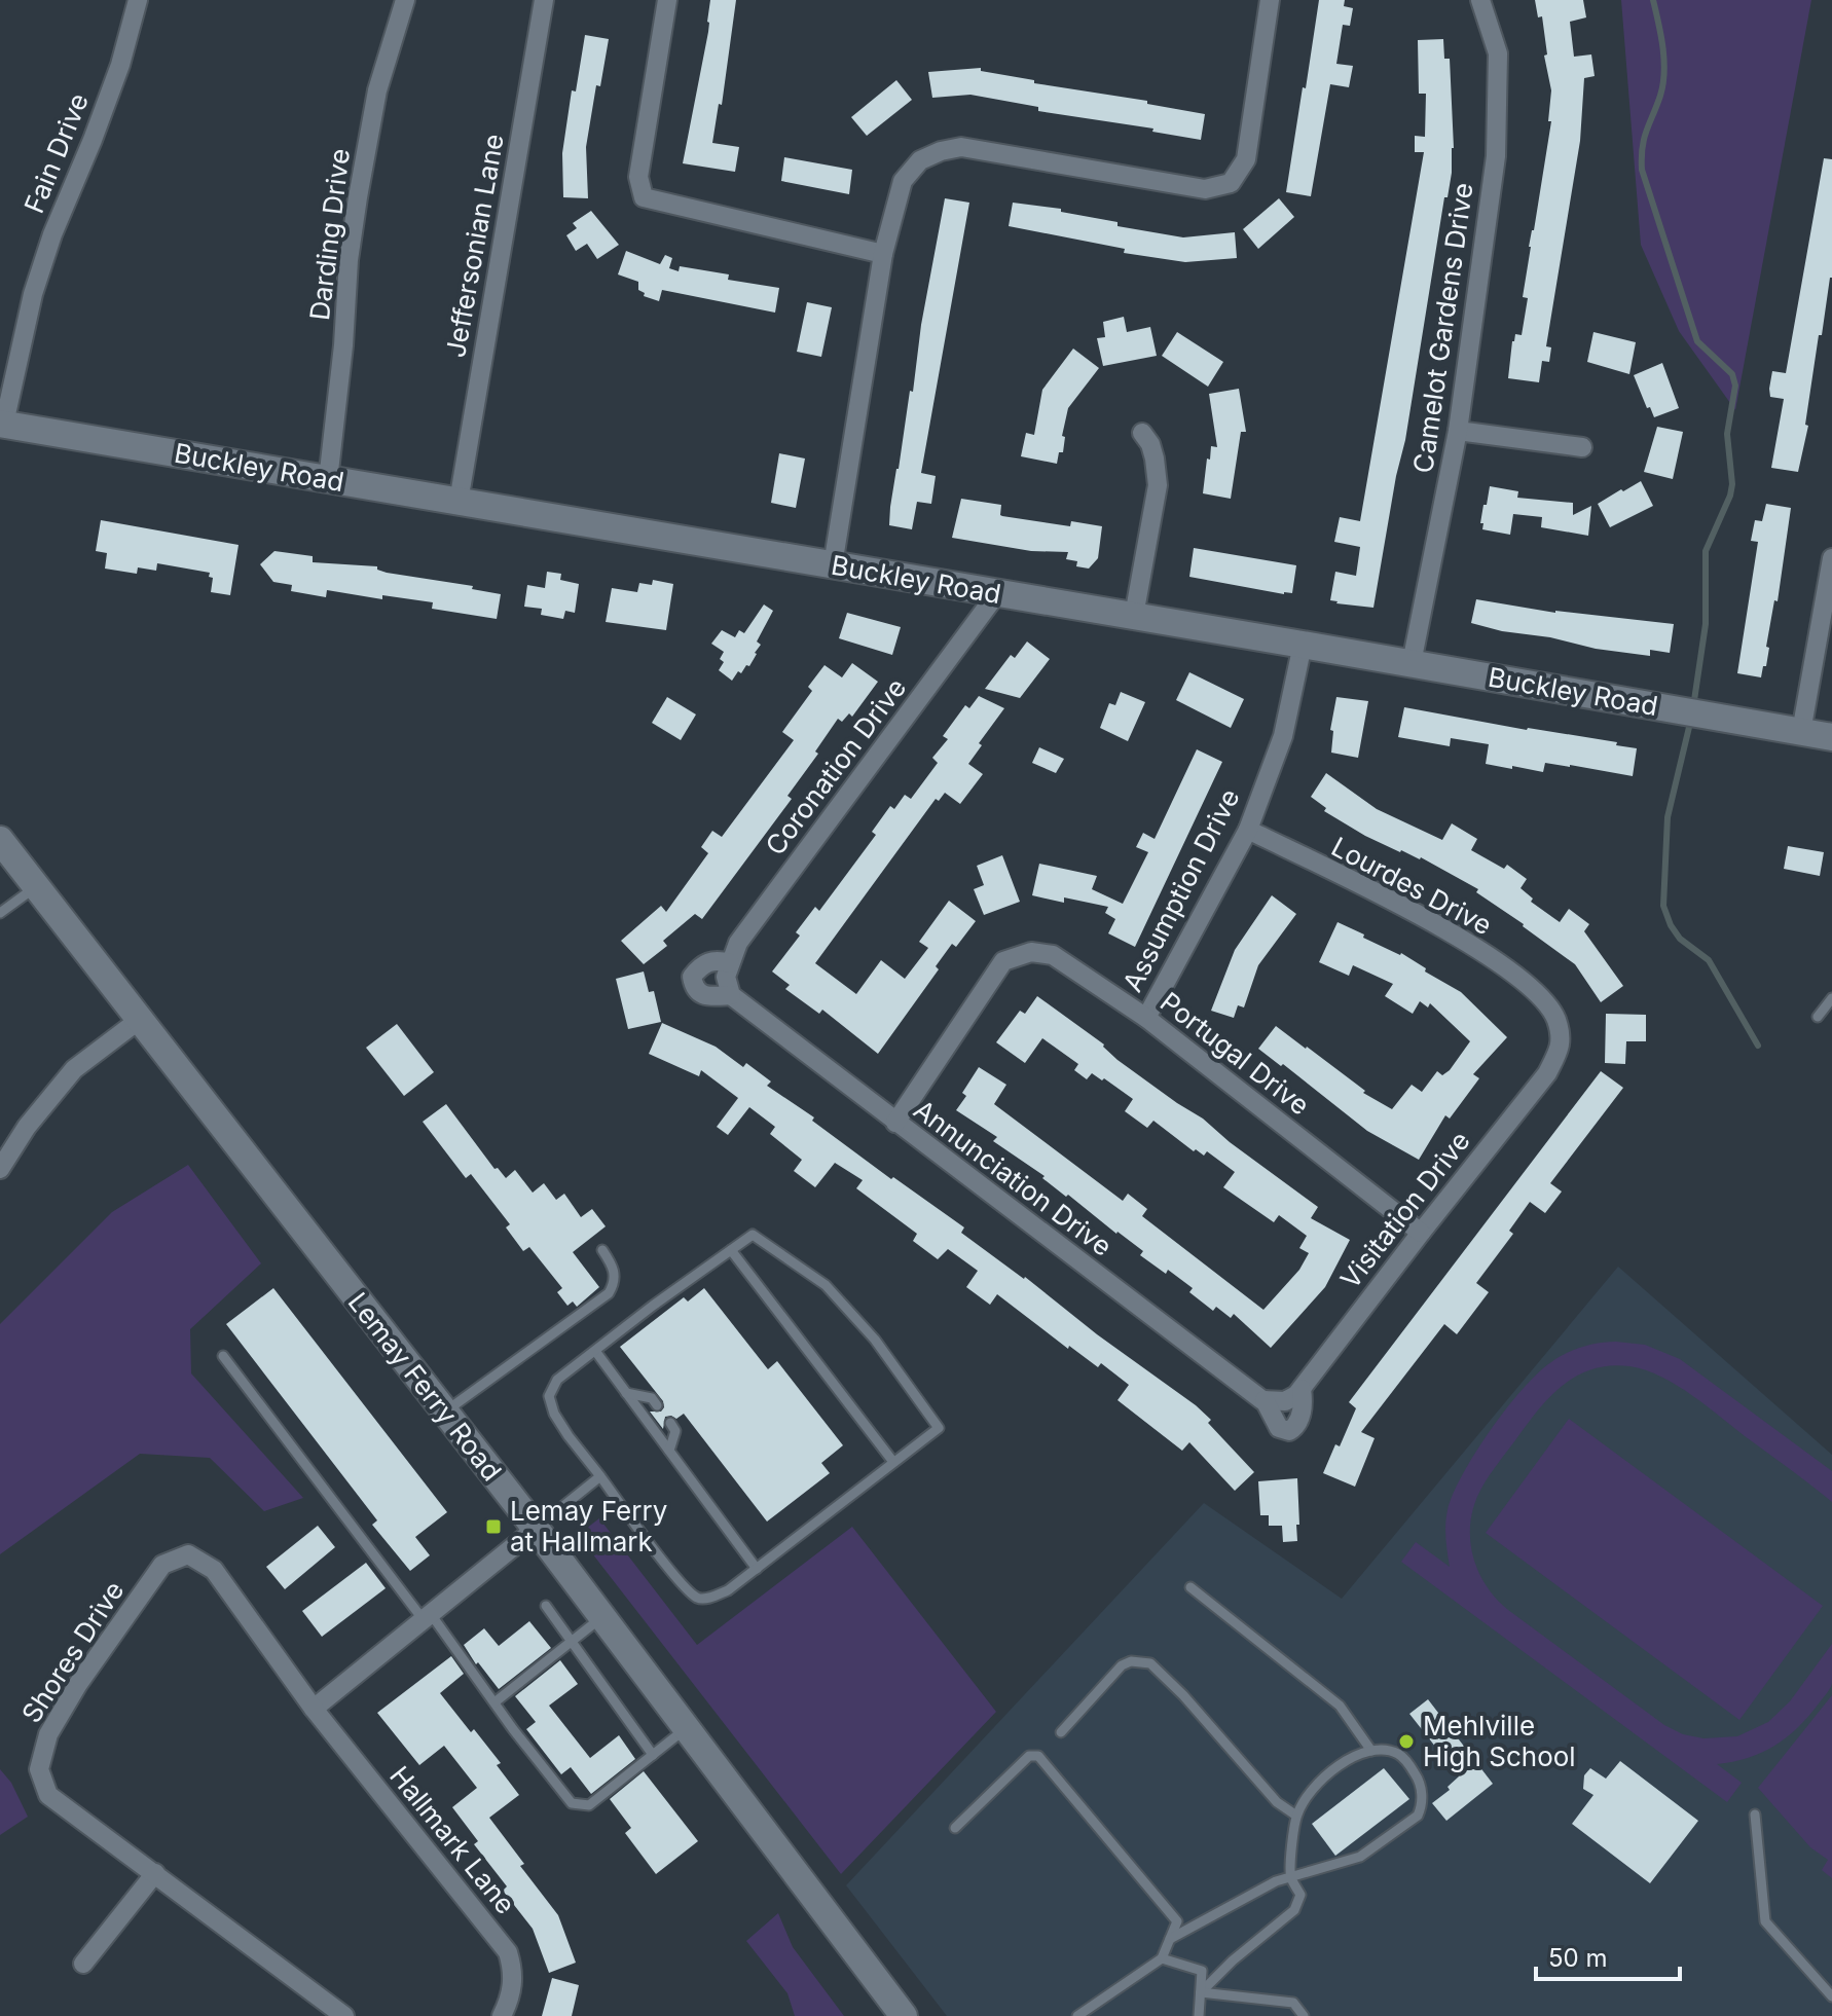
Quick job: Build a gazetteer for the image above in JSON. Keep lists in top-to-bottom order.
{
  "streets": {
    "street": [
      "Fain Drive",
      "Darding Drive",
      "Jeffersonian Lane",
      "Camelot Gardens Drive",
      "Buckley Road",
      "Coronation Drive",
      "Lourdes Drive",
      "Assumption Drive",
      "Portugal Drive",
      "Annunciation Drive",
      "Visitation Drive",
      "Lemay Ferry Road",
      "Shores Drive",
      "Hallmark Lane"
    ]
  },
  "crossings": [
    ["Fain Drive", "Buckley Road"],
    ["Darding Drive", "Buckley Road"],
    ["Jeffersonian Lane", "Buckley Road"],
    ["Camelot Gardens Drive", "Buckley Road"],
    ["Buckley Road", "Coronation Drive"],
    ["Buckley Road", "Assumption Drive"],
    ["Coronation Drive", "Annunciation Drive"],
    ["Lourdes Drive", "Assumption Drive"],
    ["Lourdes Drive", "Visitation Drive"],
    ["Assumption Drive", "Portugal Drive"],
    ["Portugal Drive", "Annunciation Drive"],
    ["Portugal Drive", "Visitation Drive"],
    ["Annunciation Drive", "Visitation Drive"],
    ["Shores Drive", "Hallmark Lane"]
  ],
  "places": {
    "transit": ["Lemay Ferry at Hallmark"],
    "other": ["Mehlville High School"]
  },
  "scale_bar": "50 m"
}
